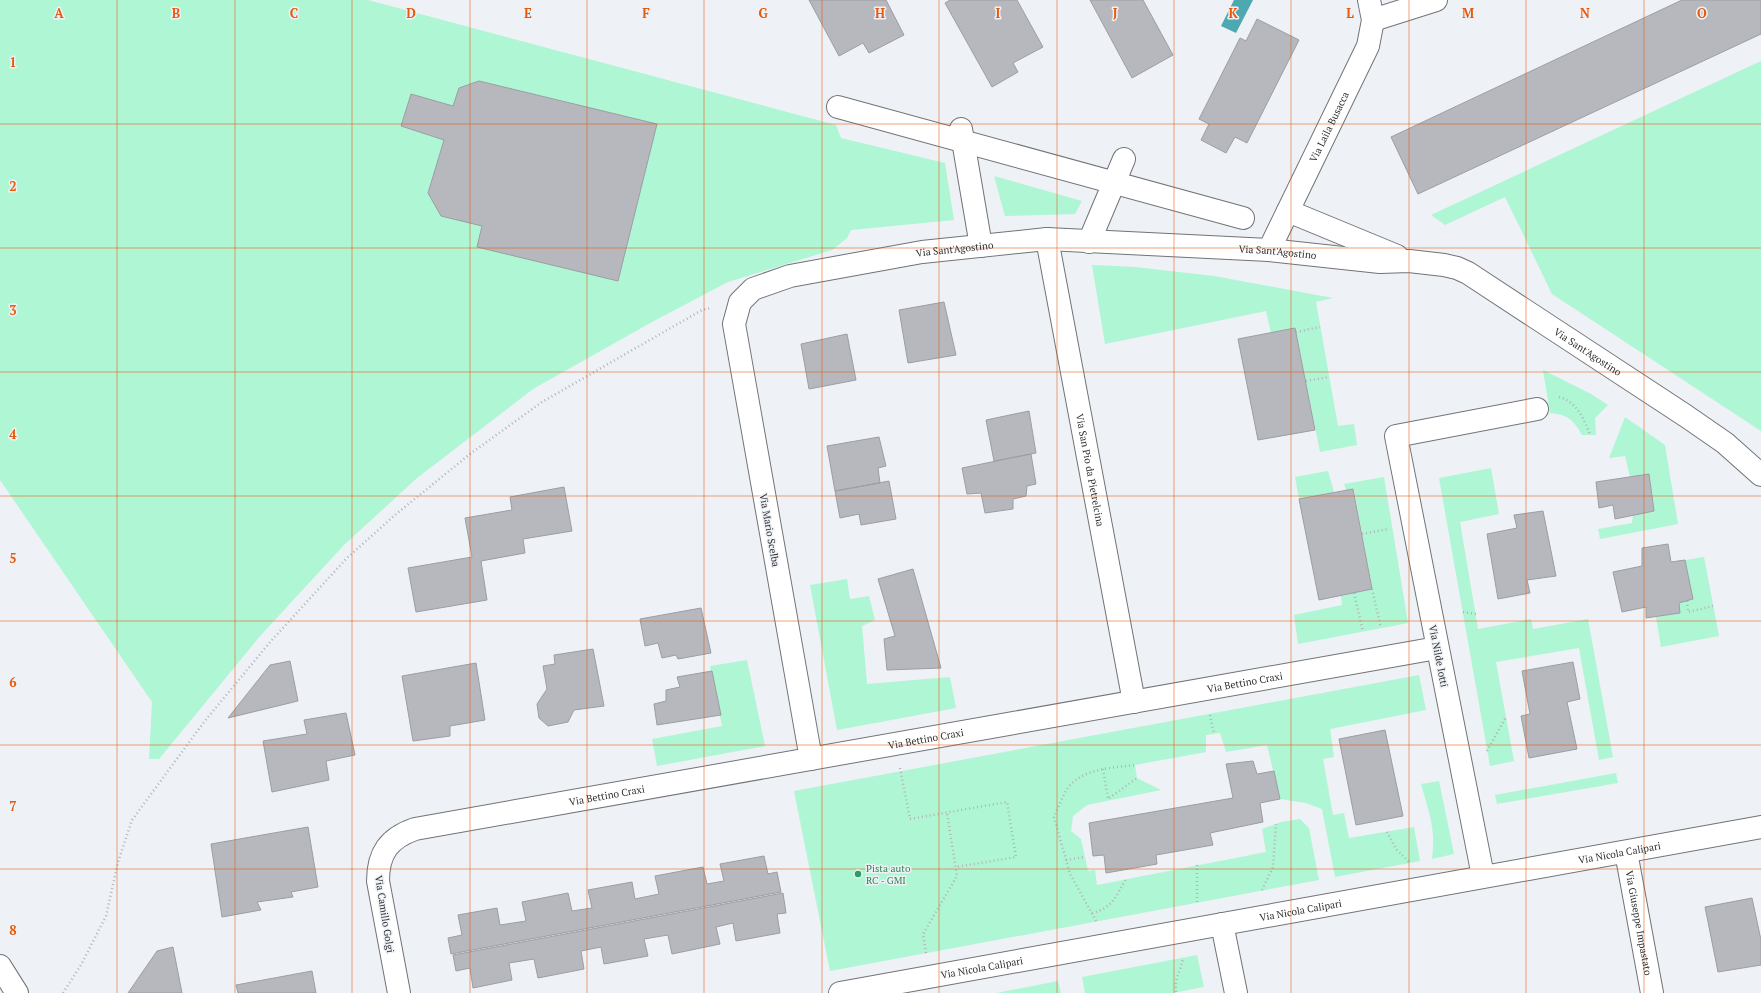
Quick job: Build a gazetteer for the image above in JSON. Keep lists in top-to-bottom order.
{
  "streets": {
    "street": [
      "Via Laila Busacca",
      "Via Sant'Agostino",
      "Via San Pio da Pietrelcina",
      "Via Mario Scelba",
      "Via Nilde Iotti",
      "Via Bettino Craxi",
      "Via Nicola Calipari",
      "Via Camillo Golgi",
      "Via Giuseppe Impastato"
    ]
  },
  "crossings": [
    ["Via Laila Busacca", "Via Sant'Agostino"],
    ["Via Sant'Agostino", "Via San Pio da Pietrelcina"],
    ["Via Sant'Agostino", "Via Mario Scelba"],
    ["Via San Pio da Pietrelcina", "Via Bettino Craxi"],
    ["Via Mario Scelba", "Via Bettino Craxi"],
    ["Via Nilde Iotti", "Via Bettino Craxi"],
    ["Via Nilde Iotti", "Via Nicola Calipari"],
    ["Via Bettino Craxi", "Via Camillo Golgi"],
    ["Via Nicola Calipari", "Via Giuseppe Impastato"]
  ],
  "places": ["Pista auto RC - GMI"],
  "grid": {
    "columns": [
      "A",
      "B",
      "C",
      "D",
      "E",
      "F",
      "G",
      "H",
      "I",
      "J",
      "K",
      "L",
      "M",
      "N",
      "O"
    ],
    "rows": [
      "1",
      "2",
      "3",
      "4",
      "5",
      "6",
      "7",
      "8"
    ]
  }
}
